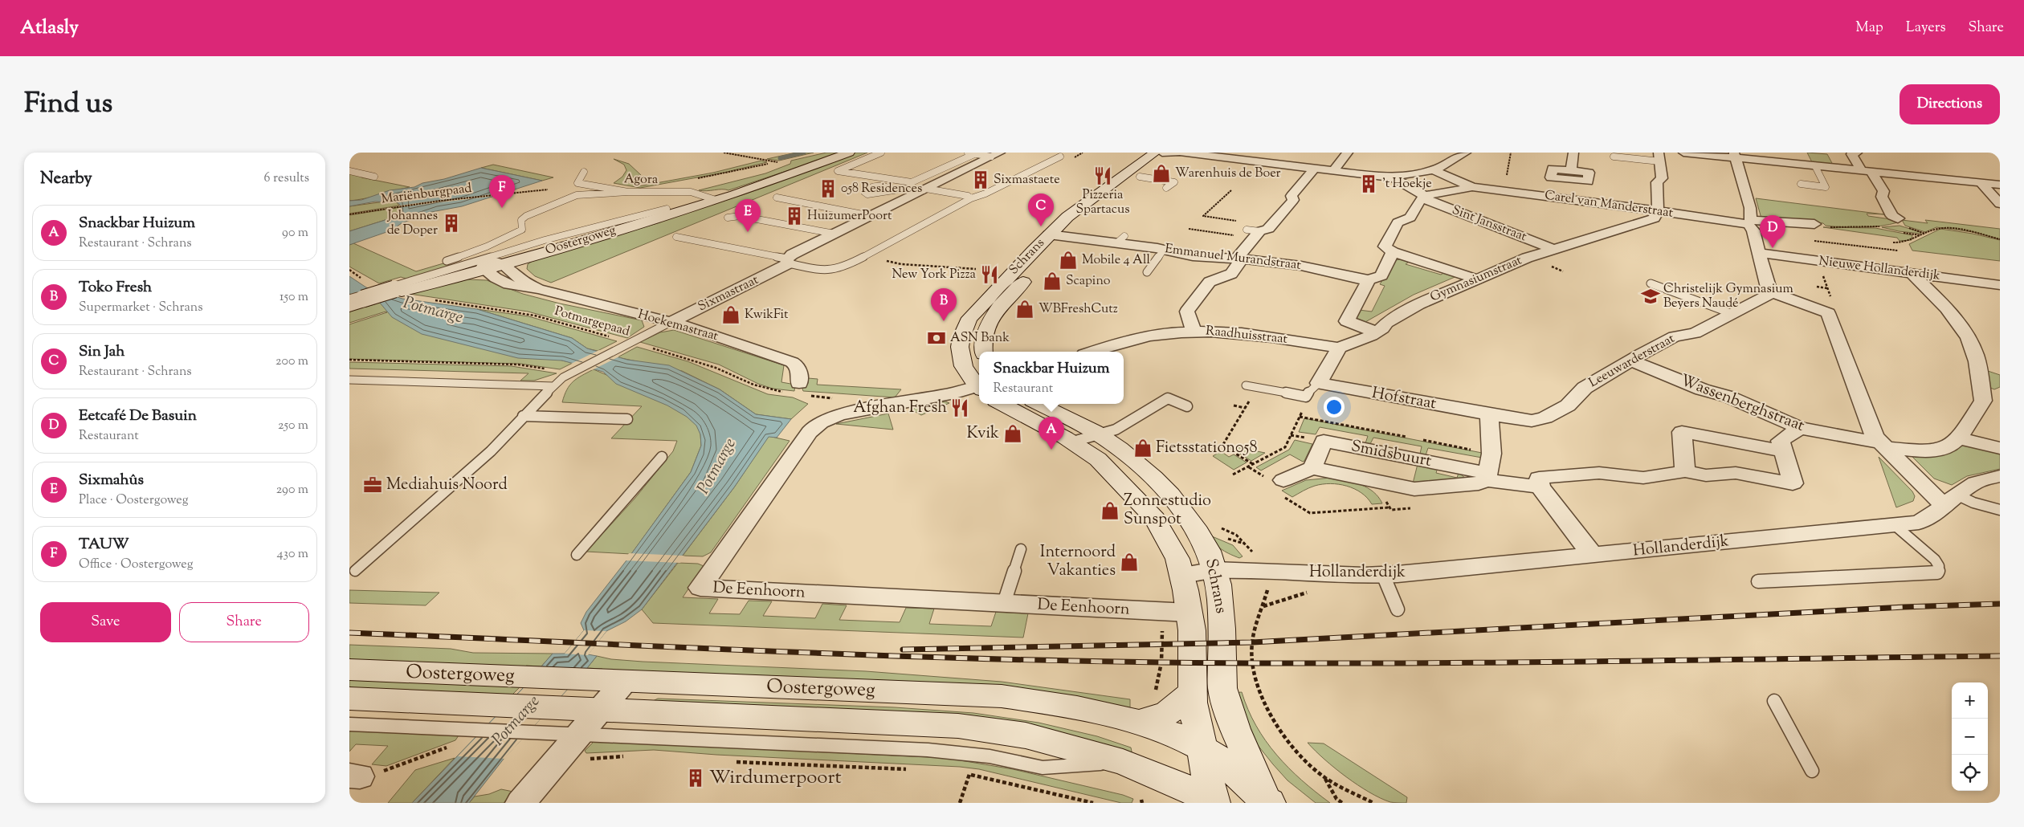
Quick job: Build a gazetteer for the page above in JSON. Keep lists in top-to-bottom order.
{
  "streets": {
    "street": [
      "Carel van Manderstraat",
      "Sint Jansstraat",
      "Oostergoweg",
      "Schrans",
      "Emmanuel Murandstraat",
      "Nieuwe Hollanderdijk",
      "Gymnasiumstraat",
      "Sixmastraat",
      "Hoekemastraat",
      "Raadhuisstraat",
      "Leeuwarderstraat",
      "Hofstraat",
      "Wassenberghstraat",
      "Smidsbuurt",
      "Hollanderdijk",
      "De Eenhoorn"
    ],
    "lane": ["Agora"],
    "path": ["Mariënburgpaad", "Potmargepaad"]
  },
  "crossings": [
    ["Agora", "Oostergoweg"],
    ["Carel van Manderstraat", "Sint Jansstraat"],
    ["Carel van Manderstraat", "Gymnasiumstraat"],
    ["Sint Jansstraat", "Gymnasiumstraat"],
    ["Oostergoweg", "Schrans"],
    ["Oostergoweg", "Hoekemastraat"],
    ["Schrans", "Emmanuel Murandstraat"],
    ["Schrans", "Hollanderdijk"],
    ["Schrans", "De Eenhoorn"],
    ["Gymnasiumstraat", "Raadhuisstraat"],
    ["Sixmastraat", "Potmargepaad"],
    ["Sixmastraat", "Hoekemastraat"],
    ["Leeuwarderstraat", "Hofstraat"],
    ["Leeuwarderstraat", "Wassenberghstraat"]
  ],
  "water": ["Potmarge"],
  "places": {
    "shop": [
      "Warenhuis de Boer",
      "Mobile 4 All",
      "Scapino",
      "WBFreshCutz",
      "KwikFit",
      "Kvik",
      "Fietsstation058",
      "Zonnestudio Sunspot",
      "Internoord Vakanties"
    ],
    "restaurant": ["Pizzeria Spartacus", "New York Pizza", "Afghan Fresh"],
    "building": [
      "Sixmastaete",
      "'t Hoekje",
      "058 Residences",
      "HuizumerPoort",
      "Johannes de Doper",
      "Wirdumerpoort"
    ],
    "school or university": ["Christelijk Gymnasium Beyers Naudé"],
    "bank": ["ASN Bank"],
    "office": ["Mediahuis Noord"]
  },
  "page": {
    "header": "Atlasly",
    "nav": ["Map", "Layers", "Share"],
    "title": "Find us",
    "buttons": [
      "Directions",
      ["Save", "Share"]
    ],
    "heading": ["Nearby", "6 results"],
    "pins": [
      "F",
      "C",
      "E",
      "D",
      "B",
      "A"
    ],
    "list": [
      {
        "mark": "A",
        "name": "Snackbar Huizum",
        "note": "Restaurant · Schrans",
        "value": "90 m"
      },
      {
        "mark": "B",
        "name": "Toko Fresh",
        "note": "Supermarket · Schrans",
        "value": "150 m"
      },
      {
        "mark": "C",
        "name": "Sin Jah",
        "note": "Restaurant · Schrans",
        "value": "200 m"
      },
      {
        "mark": "D",
        "name": "Eetcafé De Basuin",
        "note": "Restaurant",
        "value": "250 m"
      },
      {
        "mark": "E",
        "name": "Sixmahûs",
        "note": "Place · Oostergoweg",
        "value": "290 m"
      },
      {
        "mark": "F",
        "name": "TAUW",
        "note": "Office · Oostergoweg",
        "value": "430 m"
      }
    ],
    "popup": ["Snackbar Huizum", "Restaurant"],
    "map_buttons": ["+", "−"]
  }
}
